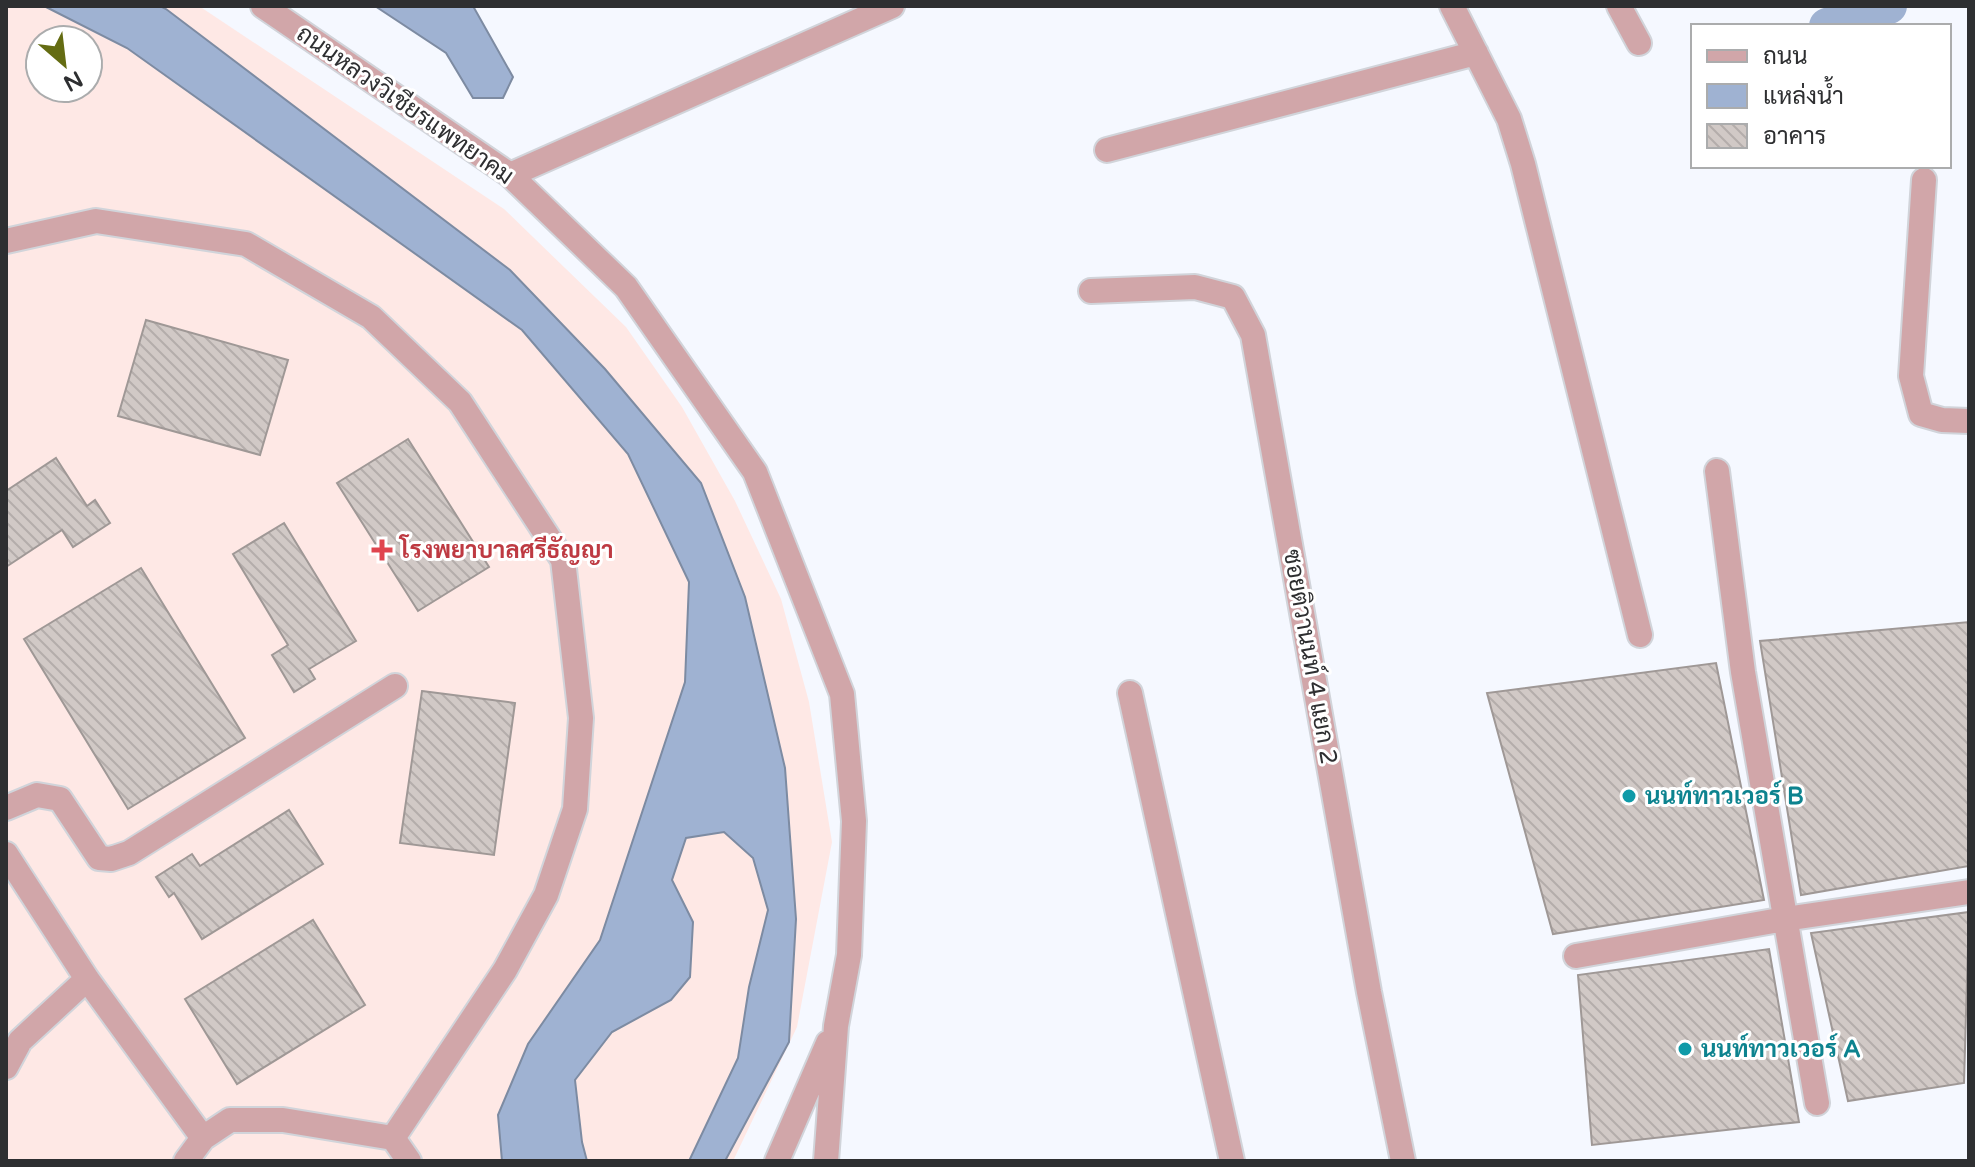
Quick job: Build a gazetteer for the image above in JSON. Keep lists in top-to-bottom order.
{
  "streets": {
    "street": ["ถนนหลวงวิเชียรแพทยาคม", "ซอยติวานนท์ 4 แยก 2"]
  },
  "places": {
    "health": ["โรงพยาบาลศรีธัญญา"],
    "other": ["นนท์ทาวเวอร์ B", "นนท์ทาวเวอร์ A"]
  },
  "legend": ["ถนน", "แหล่งน้ำ", "อาคาร"],
  "north": "bottom right"
}
